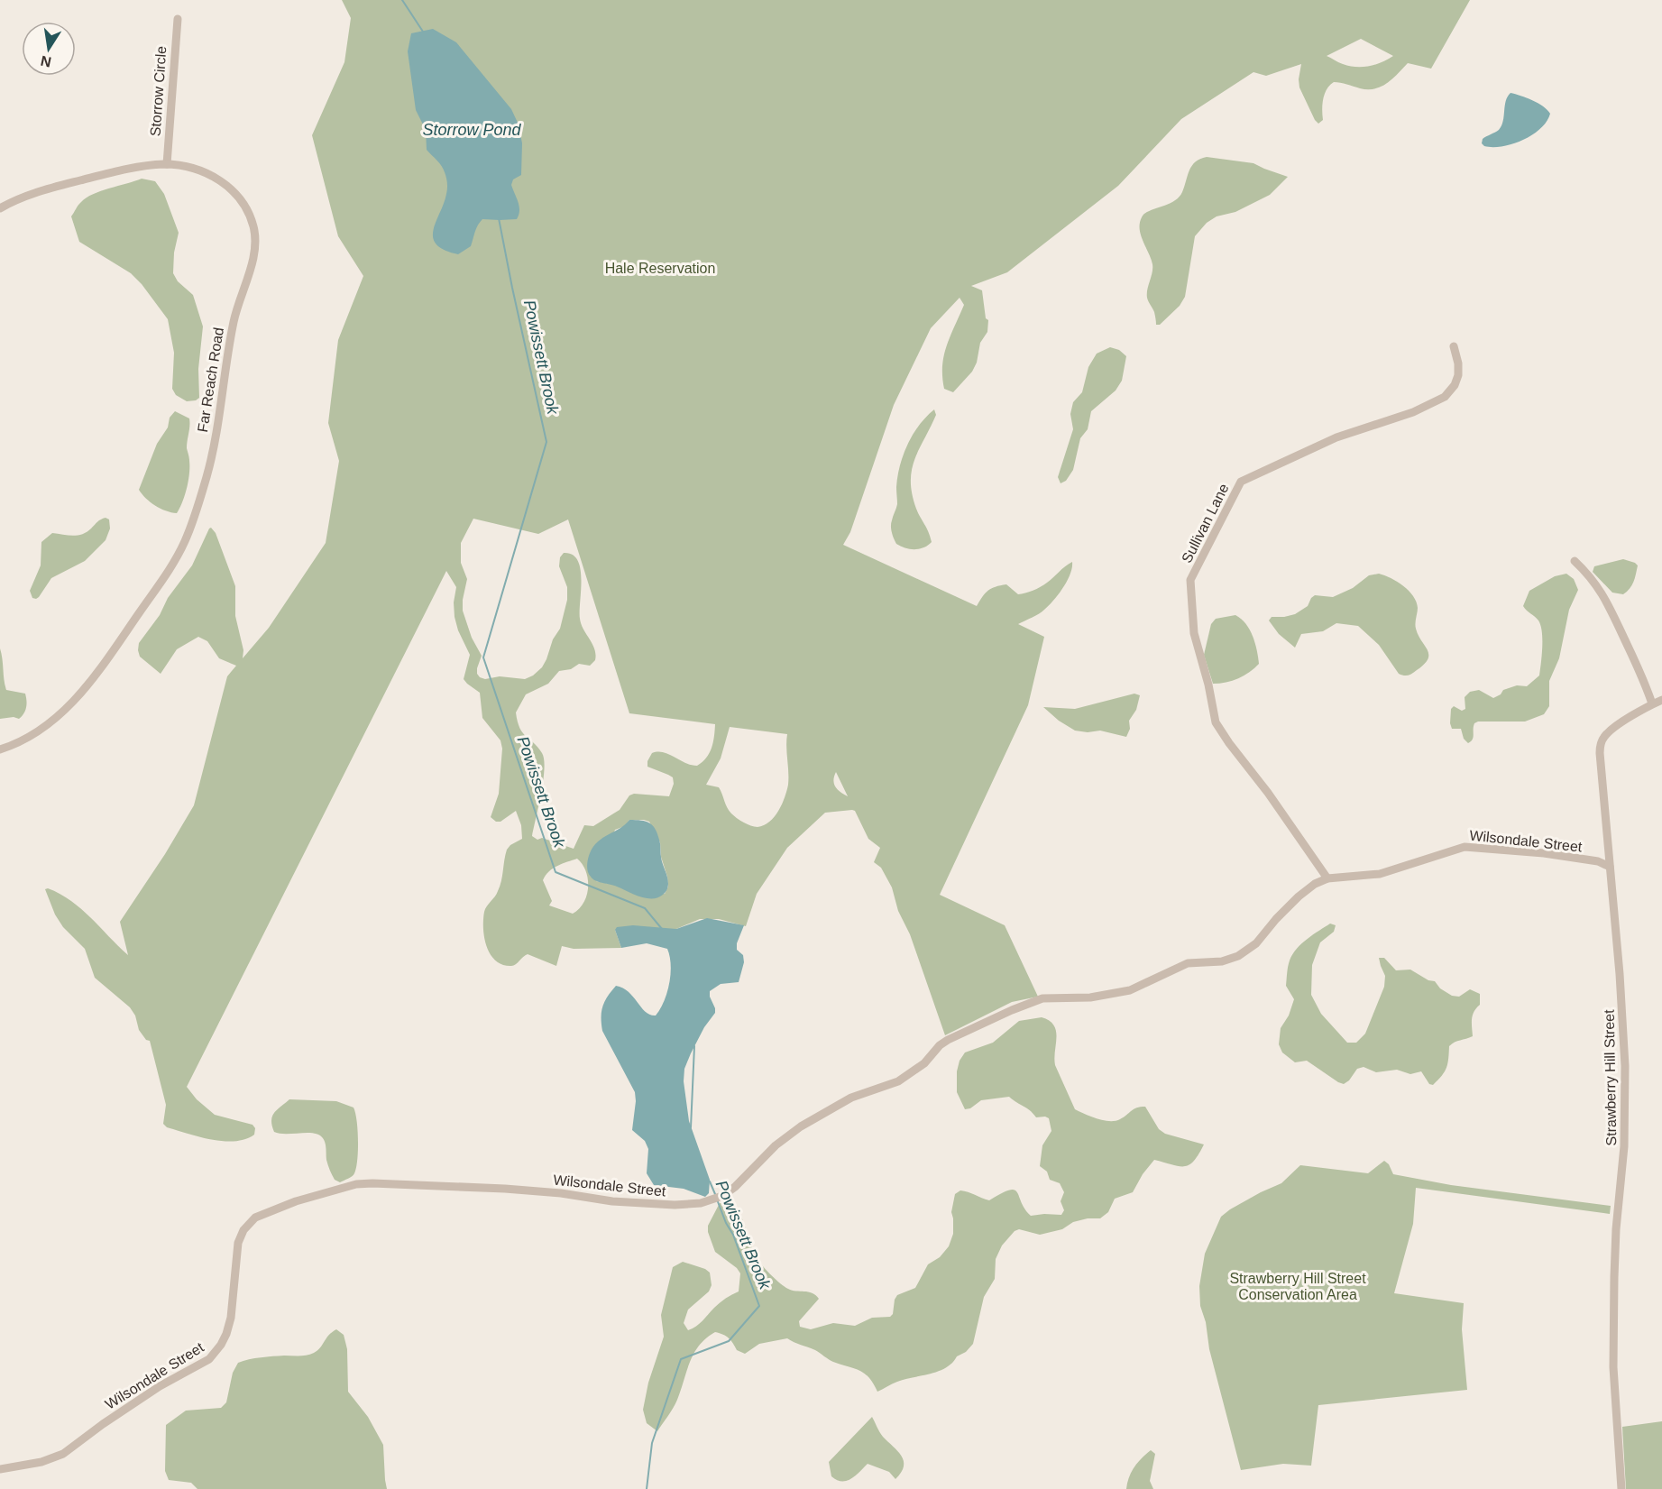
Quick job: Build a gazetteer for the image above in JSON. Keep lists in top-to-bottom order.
{
  "streets": {
    "street": [
      "Storrow Circle",
      "Far Reach Road",
      "Sullivan Lane",
      "Wilsondale Street",
      "Strawberry Hill Street"
    ]
  },
  "crossings": [
    ["Storrow Circle", "Far Reach Road"],
    ["Sullivan Lane", "Wilsondale Street"],
    ["Wilsondale Street", "Strawberry Hill Street"]
  ],
  "water": ["Storrow Pond", "Powissett Brook"],
  "parks": ["Hale Reservation", "Strawberry Hill Street Conservation Area"],
  "north": "bottom"
}
